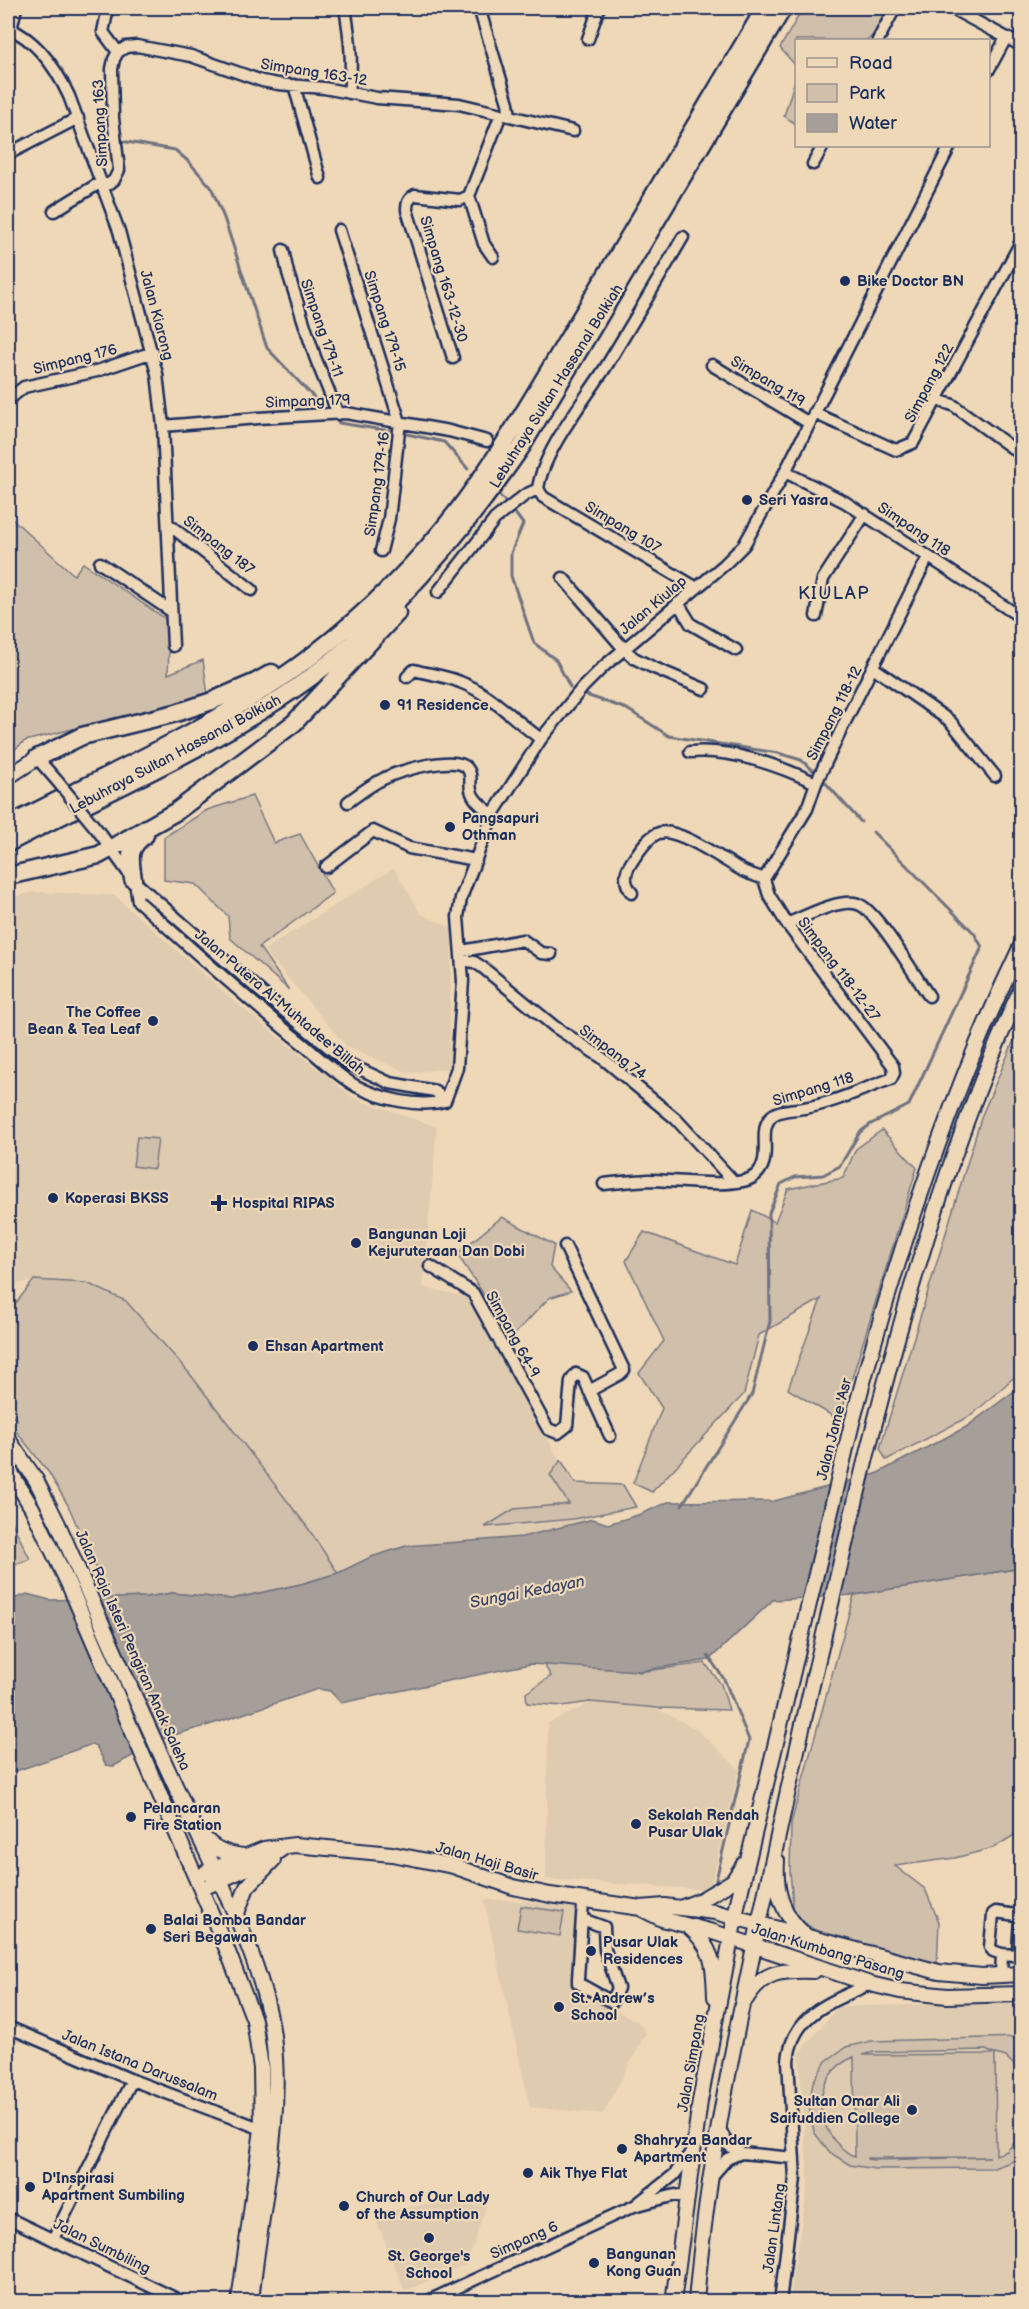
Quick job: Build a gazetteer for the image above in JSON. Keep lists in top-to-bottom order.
{
  "streets": {
    "highway": ["Lebuhraya Sultan Hassanal Bolkiah"],
    "main road": [
      "Jalan Jame 'Asr",
      "Jalan Raja Isteri Pengiran Anak Saleha",
      "Jalan Haji Basir",
      "Jalan Kumbang Pasang",
      "Jalan Simpang"
    ],
    "street": [
      "Simpang 163-12",
      "Simpang 163",
      "Simpang 163-12-30",
      "Jalan Kiarong",
      "Simpang 179-15",
      "Simpang 179-11",
      "Simpang 176",
      "Simpang 119",
      "Simpang 122",
      "Simpang 179",
      "Simpang 179-16",
      "Simpang 107",
      "Simpang 118",
      "Simpang 187",
      "Jalan Kiulap",
      "Simpang 118-12",
      "Simpang 118-12-27",
      "Jalan Putera Al-Muhtadee Billah",
      "Simpang 74",
      "Simpang 64-9",
      "Jalan Istana Darussalam",
      "Jalan Lintang",
      "Simpang 6",
      "Jalan Sumbiling"
    ]
  },
  "crossings": [
    ["Simpang 163-12", "Simpang 163"],
    ["Simpang 163", "Jalan Kiarong"],
    ["Jalan Kiarong", "Simpang 176"],
    ["Jalan Kiarong", "Simpang 179"],
    ["Jalan Kiarong", "Simpang 187"],
    ["Simpang 179-15", "Simpang 179"],
    ["Simpang 179-15", "Simpang 179-16"],
    ["Simpang 179-11", "Simpang 179"],
    ["Simpang 119", "Simpang 122"],
    ["Simpang 119", "Jalan Kiulap"],
    ["Simpang 122", "Jalan Kiulap"],
    ["Simpang 179", "Simpang 179-16"],
    ["Simpang 107", "Jalan Kiulap"],
    ["Simpang 118", "Jalan Kiulap"],
    ["Simpang 118", "Simpang 118-12"],
    ["Simpang 118", "Simpang 118-12-27"],
    ["Simpang 118", "Simpang 74"],
    ["Jalan Kiulap", "Jalan Putera Al-Muhtadee Billah"],
    ["Jalan Kiulap", "Simpang 74"],
    ["Simpang 118-12", "Simpang 118-12-27"],
    ["Jalan Jame 'Asr", "Jalan Haji Basir"],
    ["Jalan Jame 'Asr", "Jalan Kumbang Pasang"],
    ["Jalan Jame 'Asr", "Jalan Simpang"],
    ["Jalan Raja Isteri Pengiran Anak Saleha", "Jalan Haji Basir"],
    ["Jalan Haji Basir", "Jalan Kumbang Pasang"],
    ["Jalan Haji Basir", "Jalan Simpang"],
    ["Jalan Kumbang Pasang", "Jalan Simpang"],
    ["Jalan Kumbang Pasang", "Jalan Lintang"],
    ["Jalan Simpang", "Simpang 6"]
  ],
  "districts": ["KIULAP"],
  "water": ["Sungai Kedayan"],
  "places": {
    "other": [
      "Bike Doctor BN",
      "Seri Yasra",
      "91 Residence",
      "Pangsapuri Othman",
      "The Coffee Bean & Tea Leaf",
      "Koperasi BKSS",
      "Bangunan Loji Kejuruteraan Dan Dobi",
      "Ehsan Apartment",
      "Pelancaran Fire Station",
      "Sekolah Rendah Pusar Ulak",
      "Balai Bomba Bandar Seri Begawan",
      "Pusar Ulak Residences",
      "St. Andrew’s School",
      "Sultan Omar Ali Saifuddien College",
      "Shahryza Bandar Apartment",
      "Aik Thye Flat",
      "D'Inspirasi Apartment Sumbiling",
      "Church of Our Lady of the Assumption",
      "St. George's School",
      "Bangunan Kong Guan"
    ],
    "health": ["Hospital RIPAS"]
  },
  "legend": ["Road", "Park", "Water"]
}
